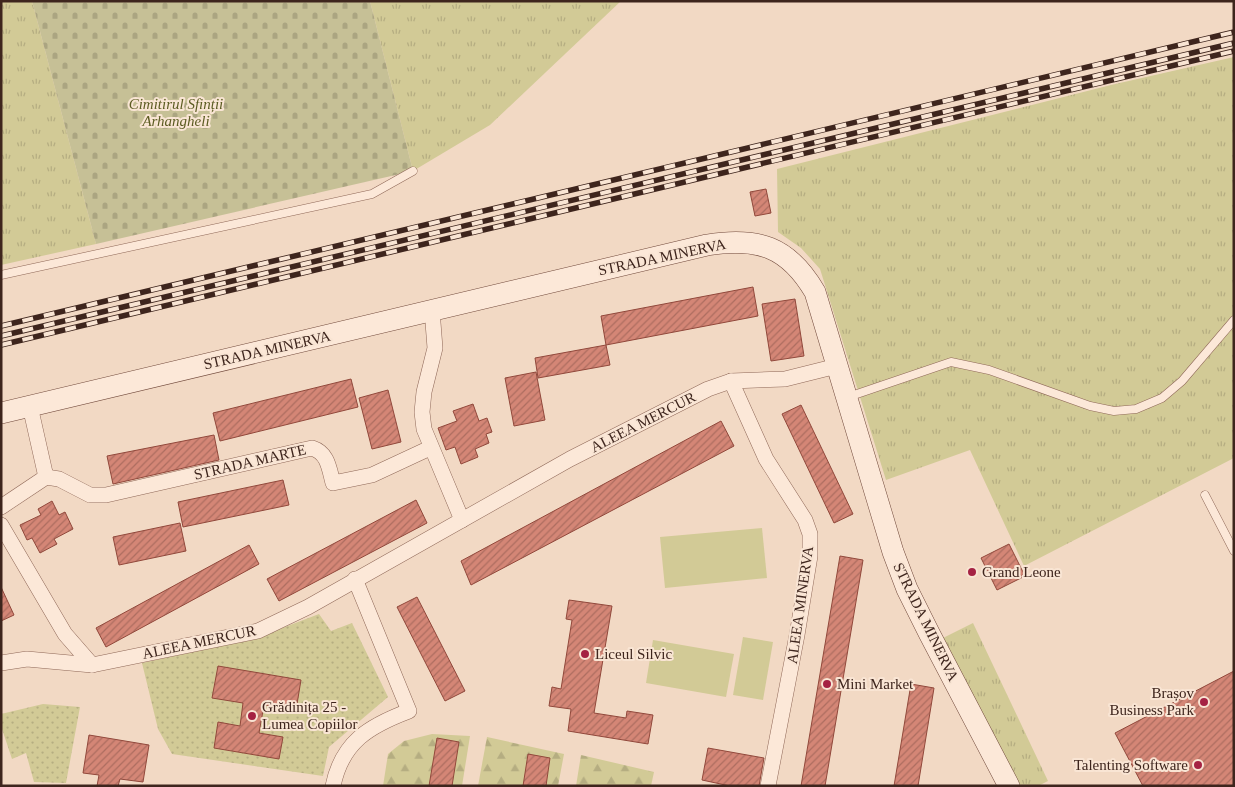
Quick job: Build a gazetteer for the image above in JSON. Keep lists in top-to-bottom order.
{
  "streets": {
    "street": [
      "STRADA MINERVA",
      "ALEEA MERCUR",
      "STRADA MARTE",
      "ALEEA MINERVA"
    ]
  },
  "crossings": [
    ["STRADA MINERVA", "ALEEA MERCUR"],
    ["ALEEA MERCUR", "ALEEA MINERVA"]
  ],
  "parks": ["Cimitirul Sfinții Arhangheli"],
  "places": [
    "Grand Leone",
    "Liceul Silvic",
    "Mini Market",
    "Brașov Business Park",
    "Grădinița 25 - Lumea Copiilor",
    "Talenting Software"
  ]
}
